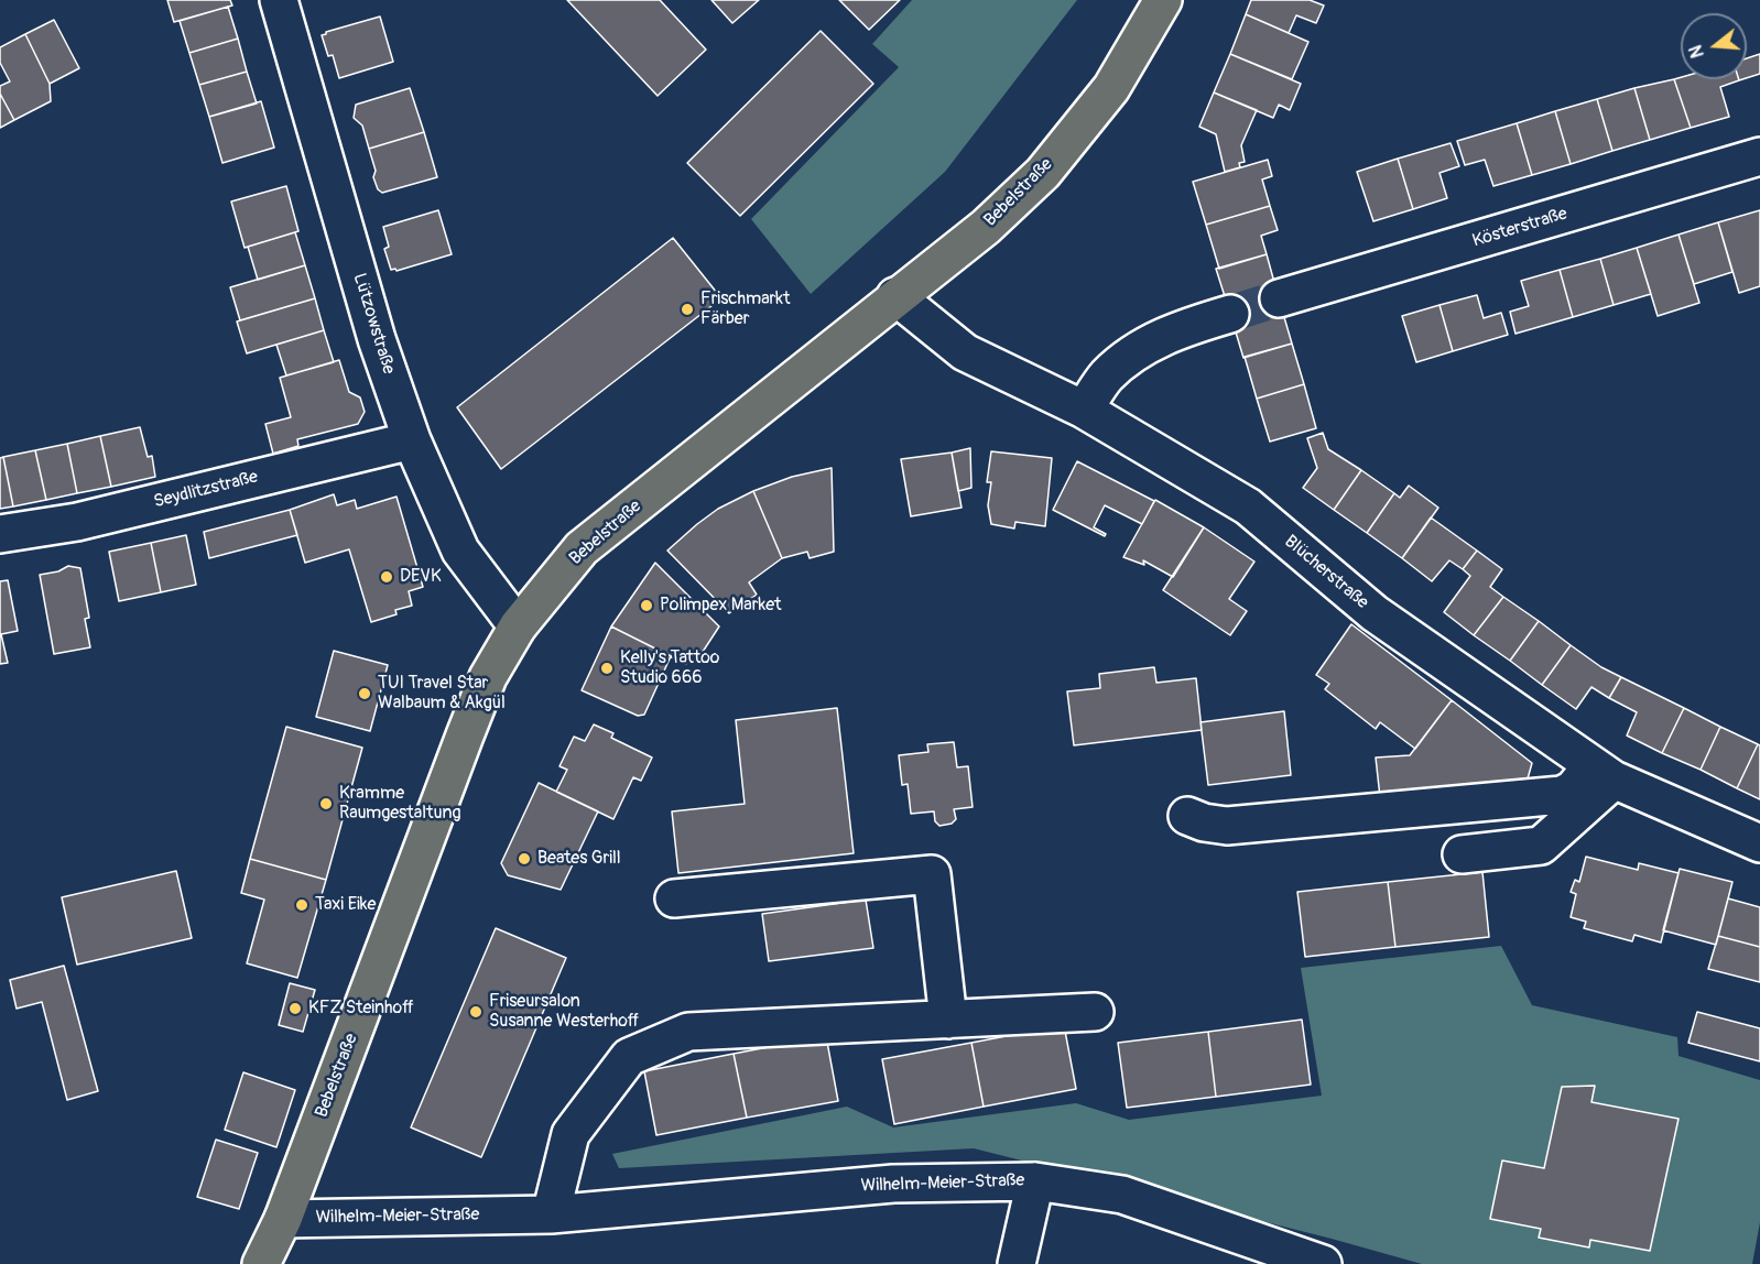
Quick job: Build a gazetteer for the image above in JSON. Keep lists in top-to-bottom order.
{
  "streets": {
    "main road": ["Bebelstraße"],
    "street": [
      "Kösterstraße",
      "Lützowstraße",
      "Seydlitzstraße",
      "Blücherstraße",
      "Wilhelm-Meier-Straße"
    ]
  },
  "crossings": [
    ["Bebelstraße", "Lützowstraße"],
    ["Bebelstraße", "Blücherstraße"],
    ["Bebelstraße", "Wilhelm-Meier-Straße"],
    ["Lützowstraße", "Seydlitzstraße"]
  ],
  "places": [
    "Frischmarkt Färber",
    "DEVK",
    "Polimpex Market",
    "Kelly's Tattoo Studio 666",
    "TUI Travel Star Walbaum & Akgül",
    "Kramme Raumgestaltung",
    "Beates Grill",
    "Taxi Eike",
    "KFZ Steinhoff",
    "Friseursalon Susanne Westerhoff"
  ],
  "north": "left"
}
